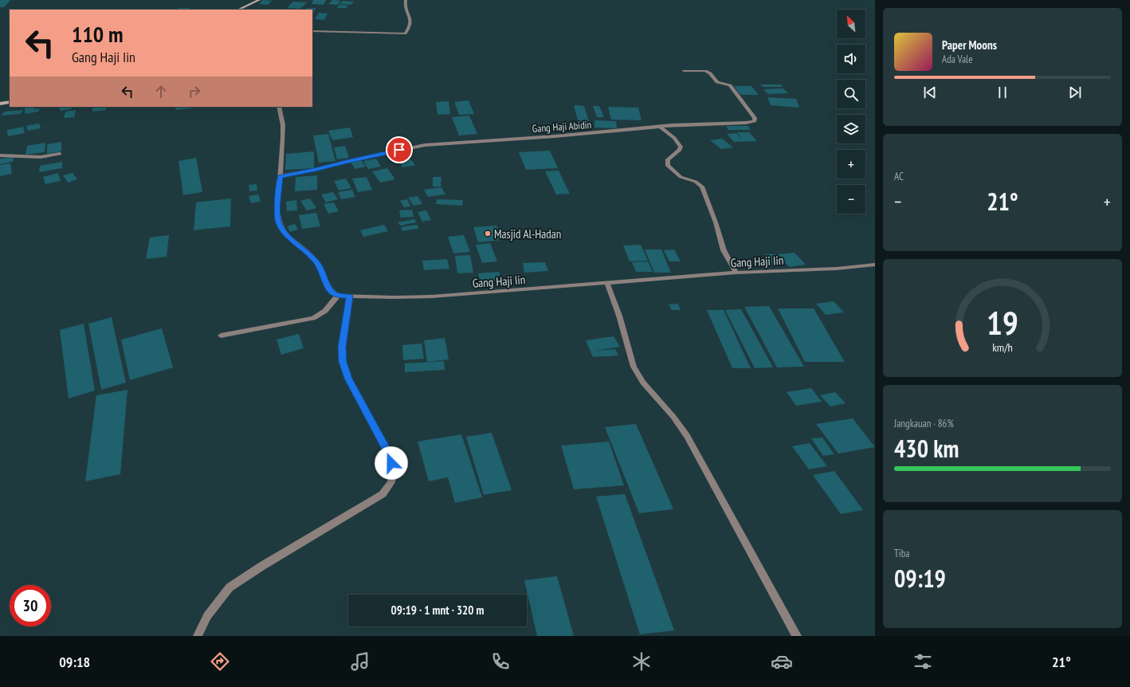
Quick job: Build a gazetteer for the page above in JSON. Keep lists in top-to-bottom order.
{
  "streets": {
    "street": ["Gang Haji Abidin", "Gang Haji Iin"]
  },
  "places": ["Masjid Al-Hadan"],
  "north": "top left",
  "page": {
    "map_buttons": ["+", "−"],
    "turn": ["110 m", "Gang Haji Iin"],
    "song": ["Paper Moons", "Ada Vale"],
    "tile": [
      "AC",
      ["Jangkauan · 86%", "430 km"],
      ["Tiba", "09:19"]
    ],
    "heat": ["−", "21°", "+"],
    "limit": "30",
    "trip": "09:19 · 1 mnt · 320 m",
    "tabs": ["09:18", "21°"],
    "gauge": ["19", "km/h"]
  }
}
